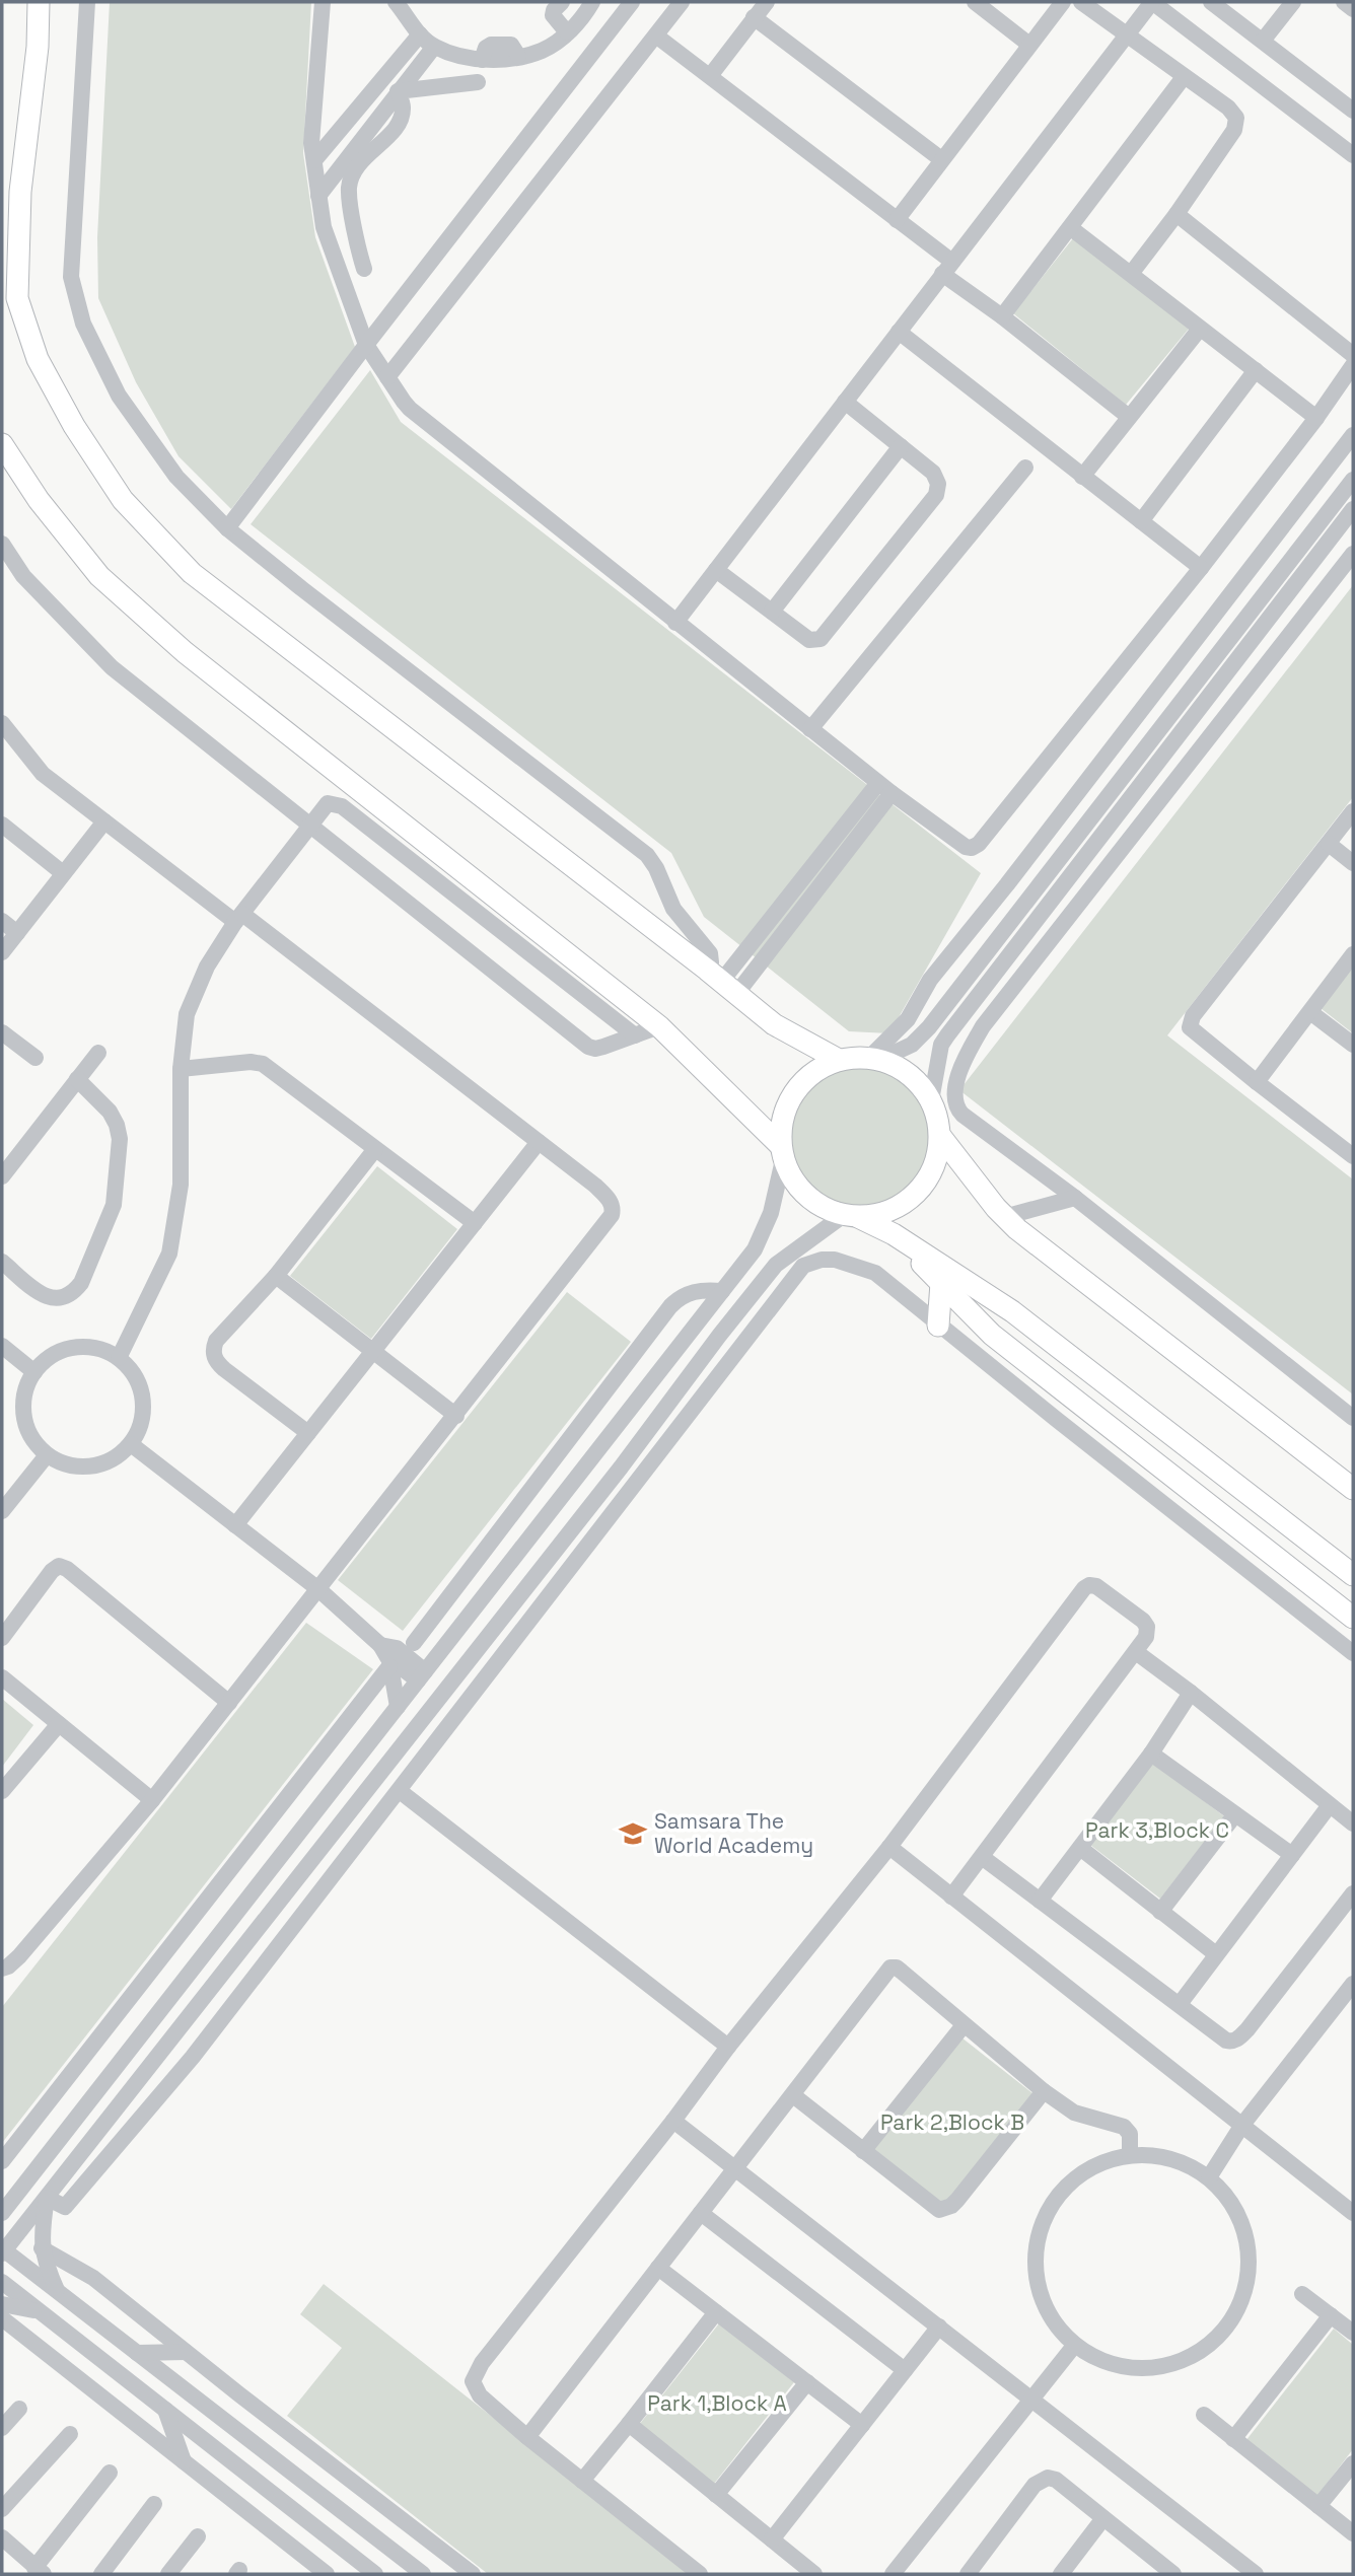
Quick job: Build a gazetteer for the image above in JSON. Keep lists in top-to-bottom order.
{
  "parks": ["Park 3,Block C", "Park 2,Block B", "Park 1,Block A"],
  "places": {
    "school or university": ["Samsara The World Academy"]
  }
}
